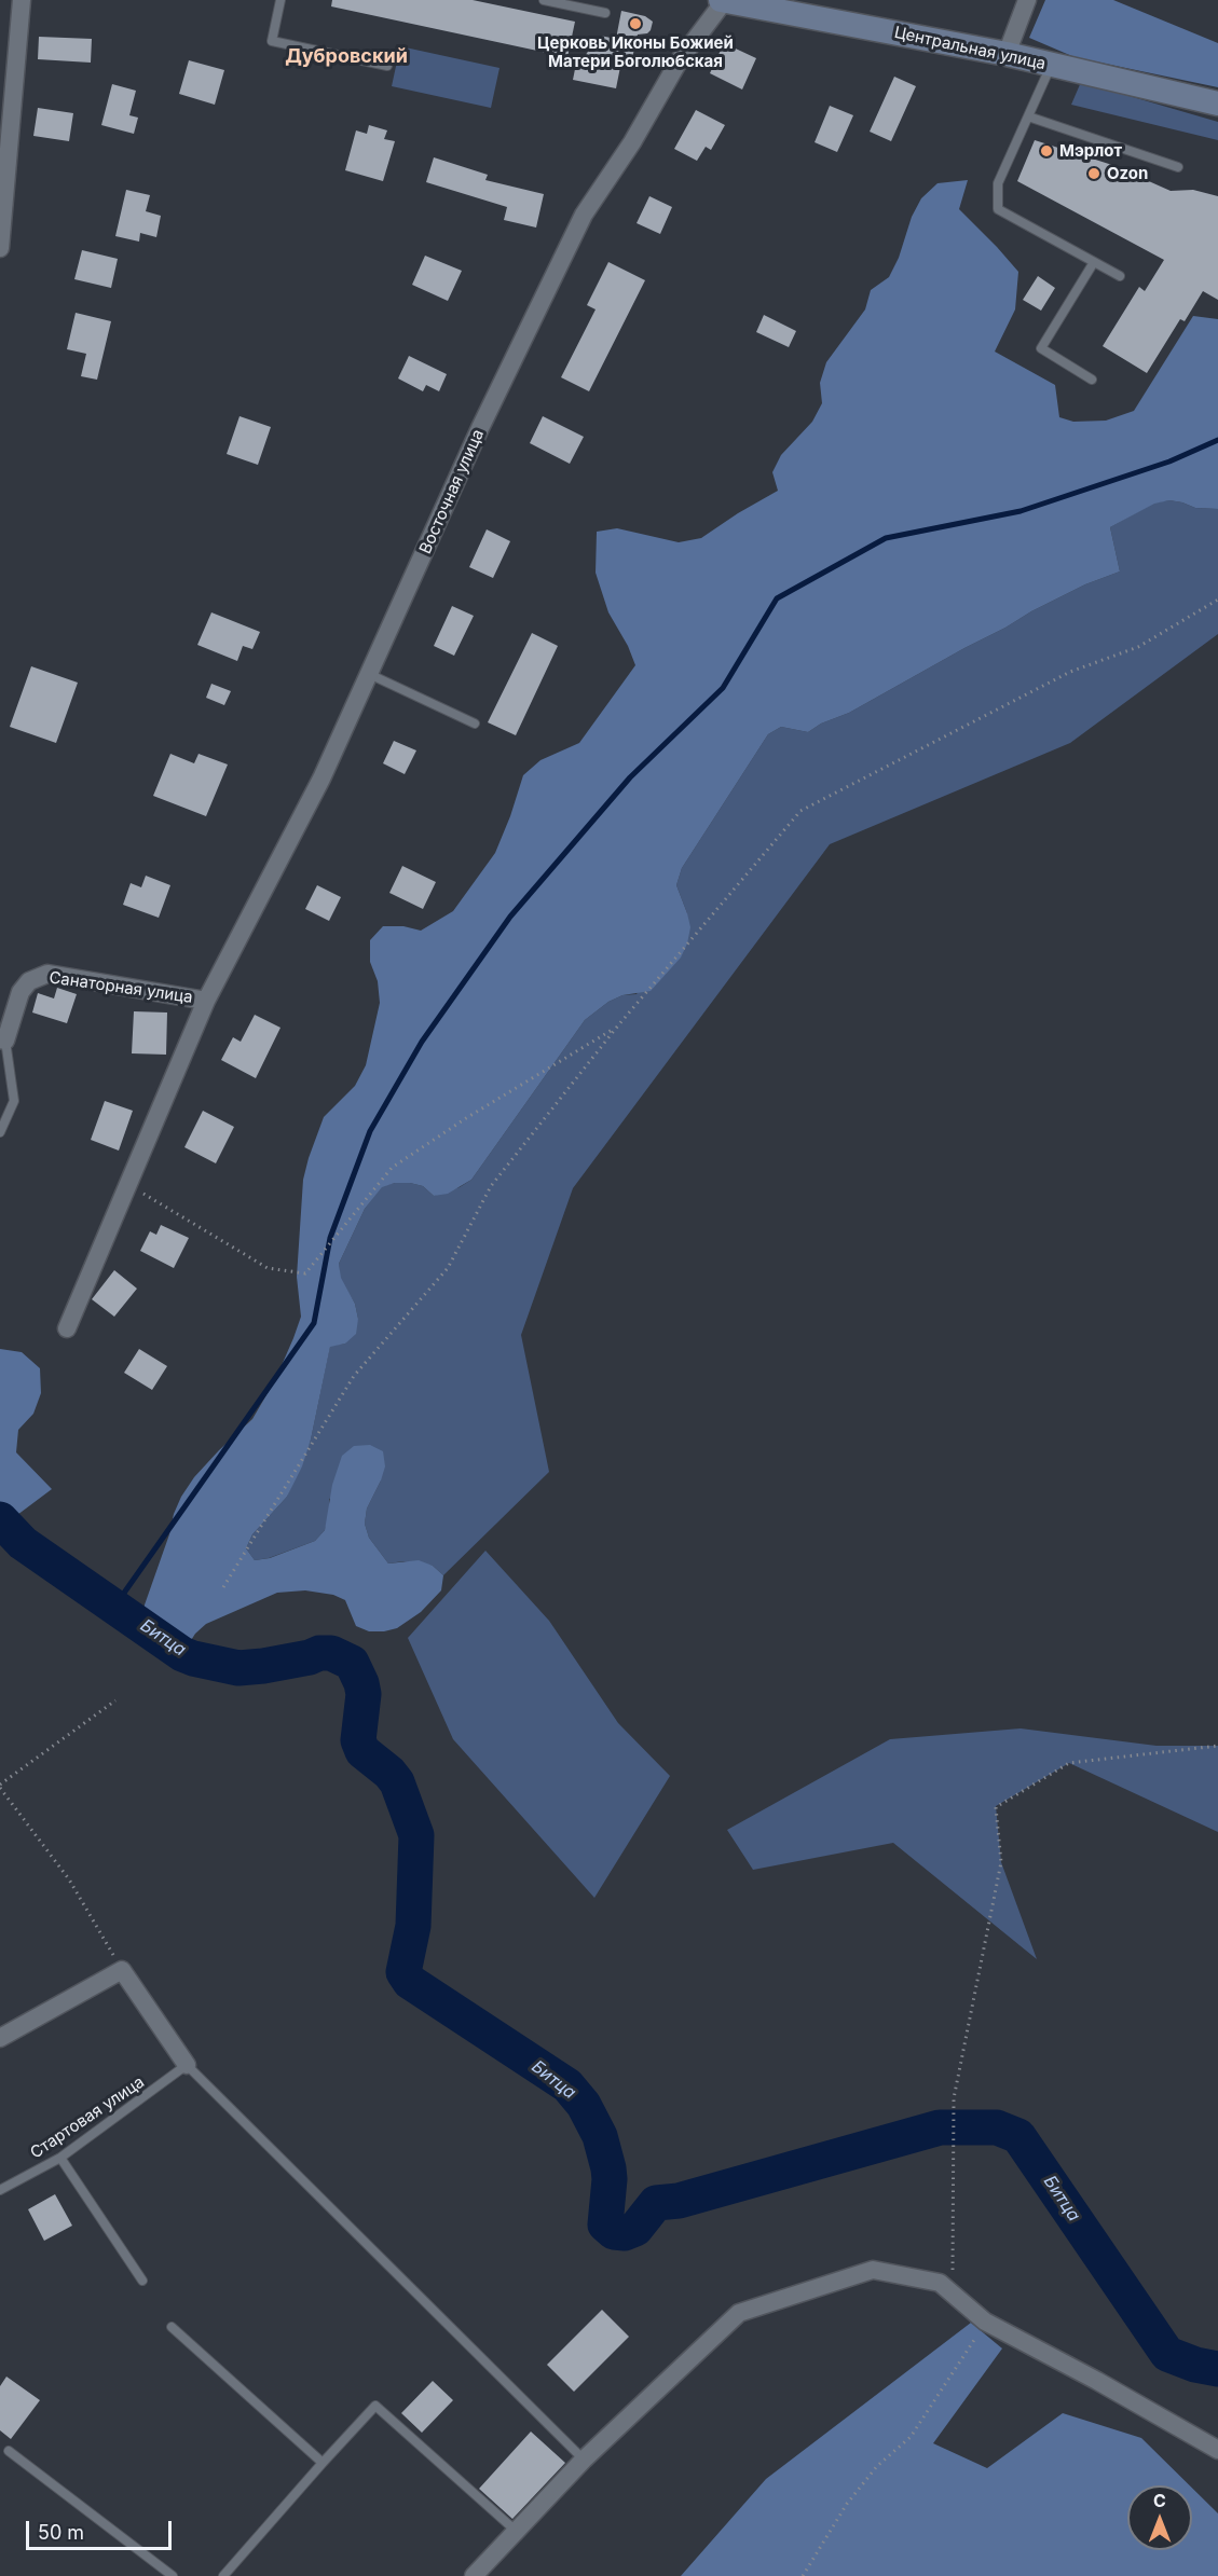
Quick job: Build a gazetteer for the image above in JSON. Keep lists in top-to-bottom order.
{
  "streets": {
    "street": ["Центральная улица", "Восточная улица", "Санаторная улица"],
    "lane": ["Стартовая улица"]
  },
  "crossings": [
    ["Центральная улица", "Восточная улица"],
    ["Восточная улица", "Санаторная улица"]
  ],
  "districts": ["Дубровский"],
  "water": ["Битца"],
  "places": ["Церковь Иконы Божией Матери Боголюбская", "Мэрлот", "Ozon"],
  "scale_bar": "50 m",
  "north": "top"
}
